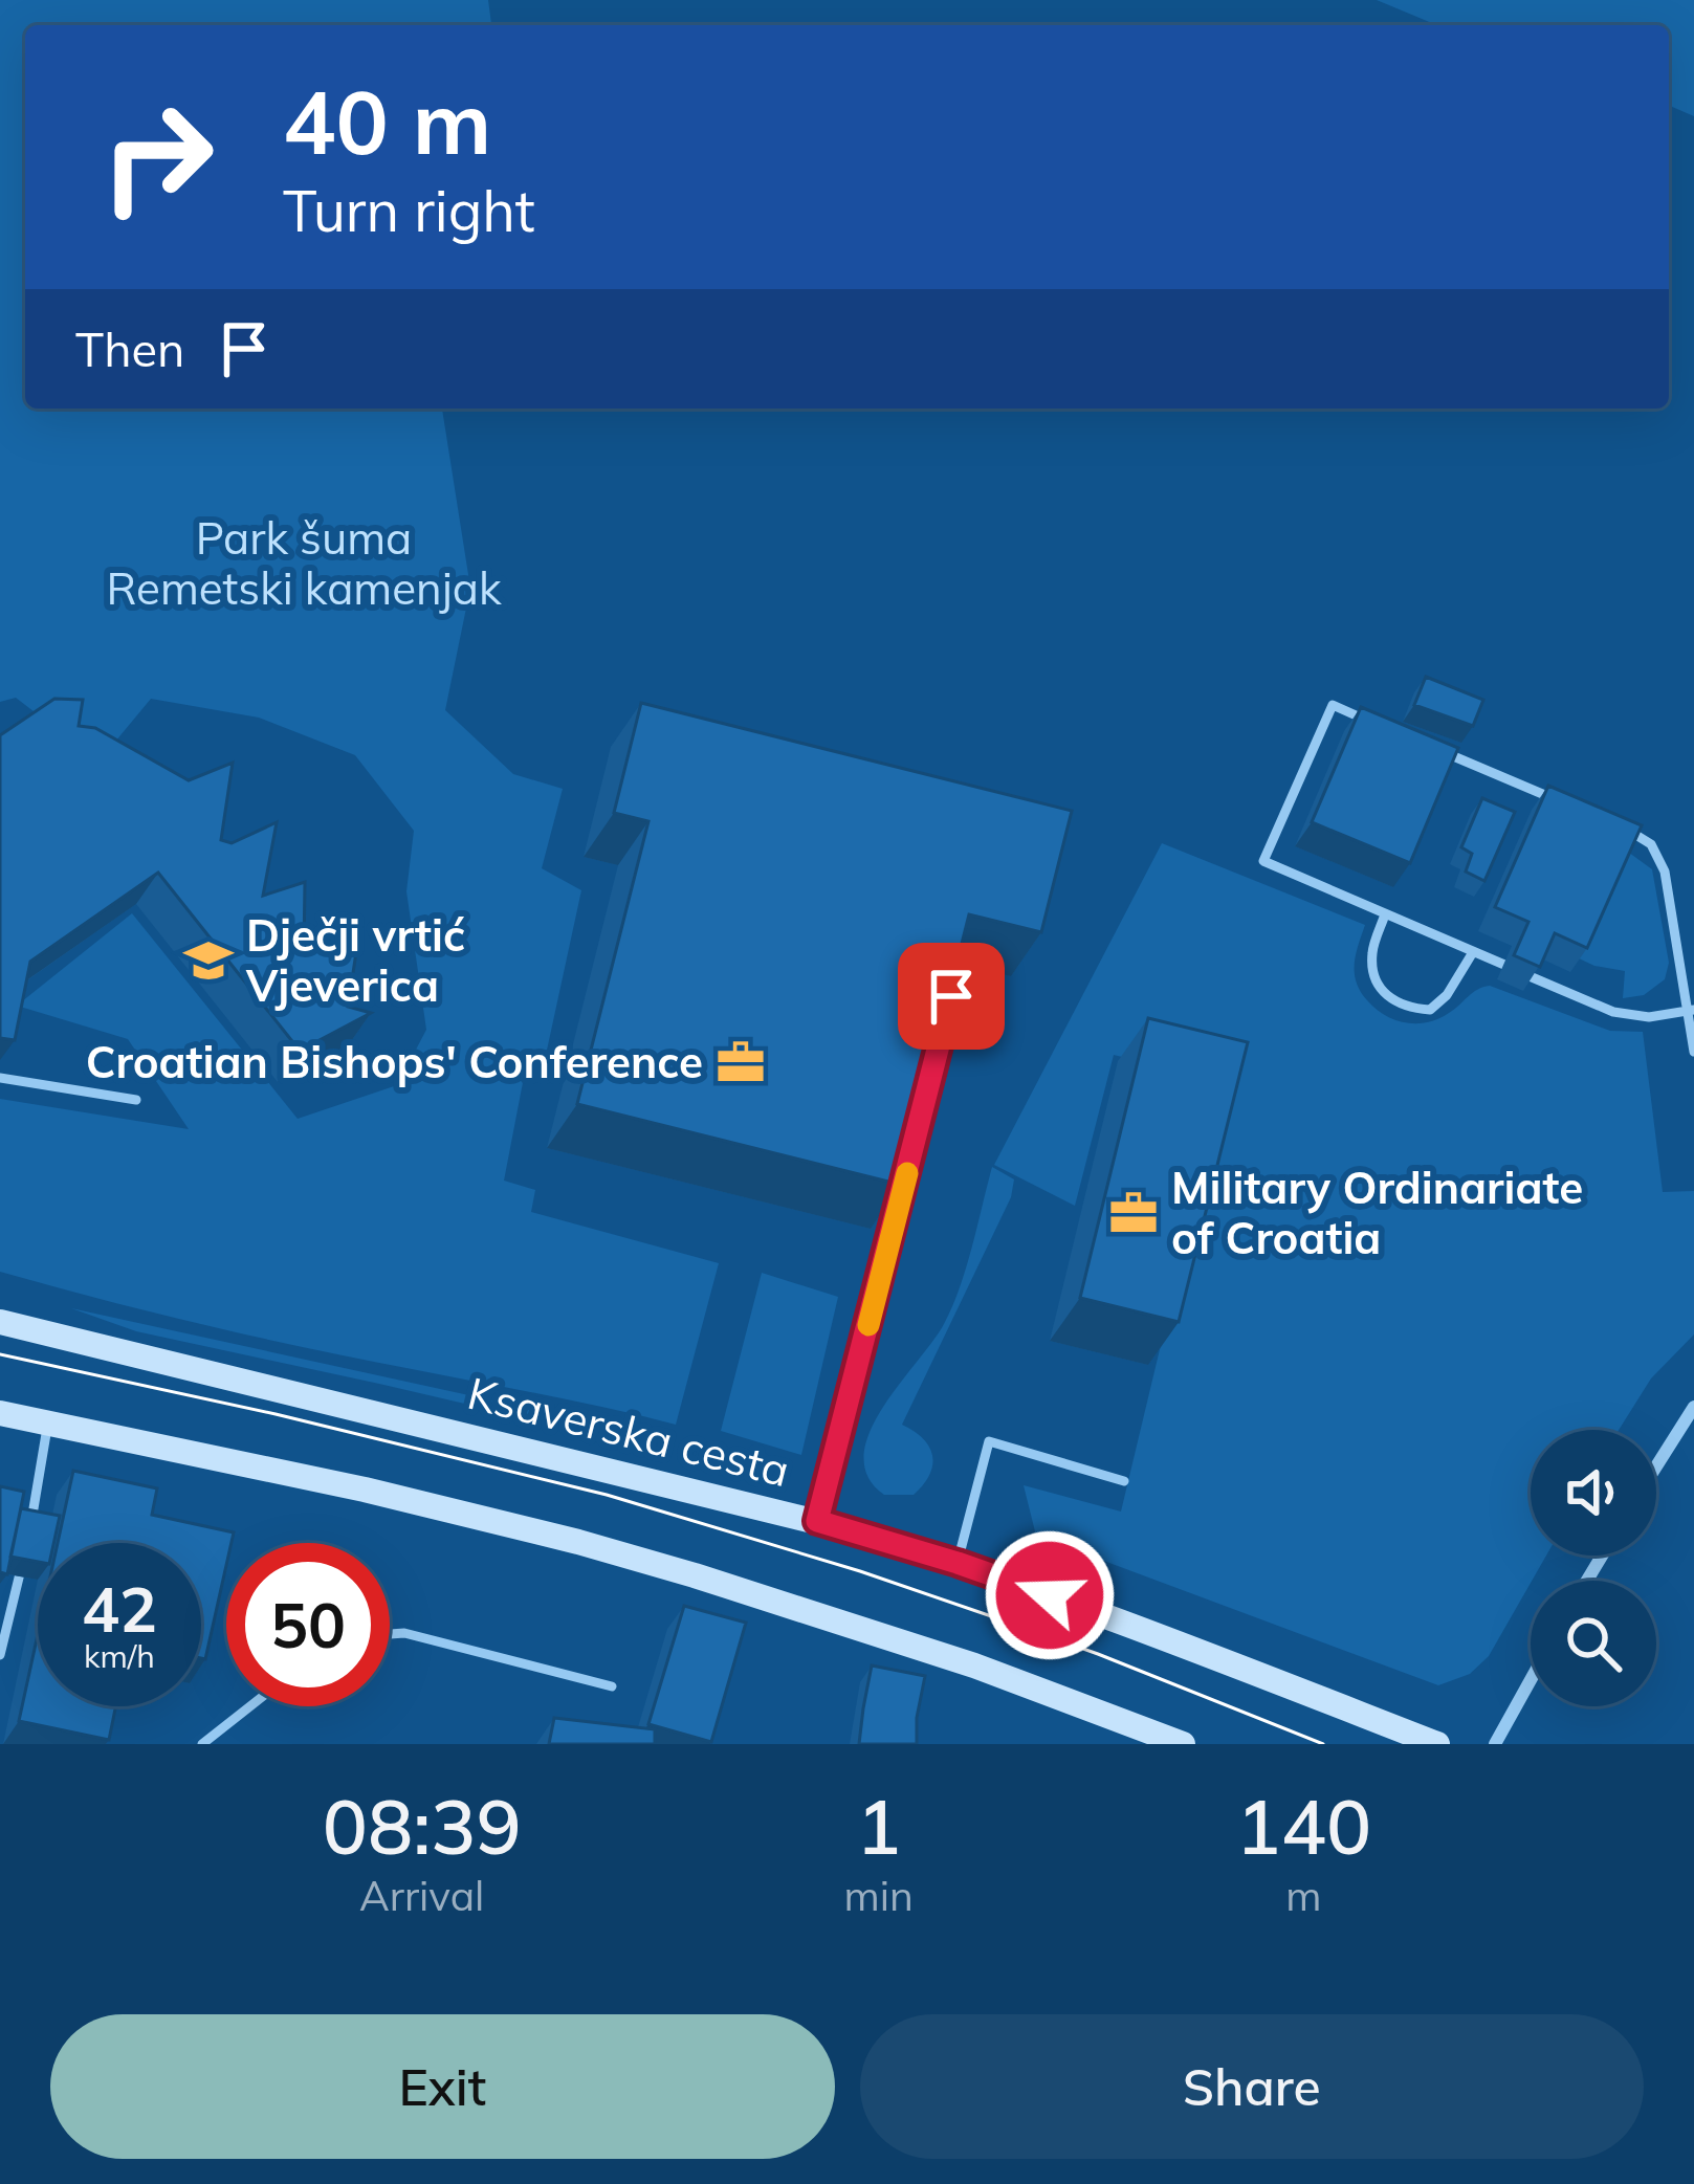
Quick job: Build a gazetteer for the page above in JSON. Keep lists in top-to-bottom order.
{
  "streets": {
    "main road": ["Ksaverska cesta"]
  },
  "parks": ["Park šuma Remetski kamenjak"],
  "places": {
    "school or university": ["Dječji vrtić Vjeverica"],
    "office": ["Croatian Bishops' Conference", "Military Ordinariate of Croatia"]
  },
  "page": {
    "turn": ["40 m", "Turn right"],
    "then": "Then",
    "speed": "42 km/h",
    "limit": "50",
    "eta": [
      "08:39",
      "Arrival",
      "1",
      "min",
      "140",
      "m"
    ],
    "buttons": ["Exit", "Share"]
  }
}
